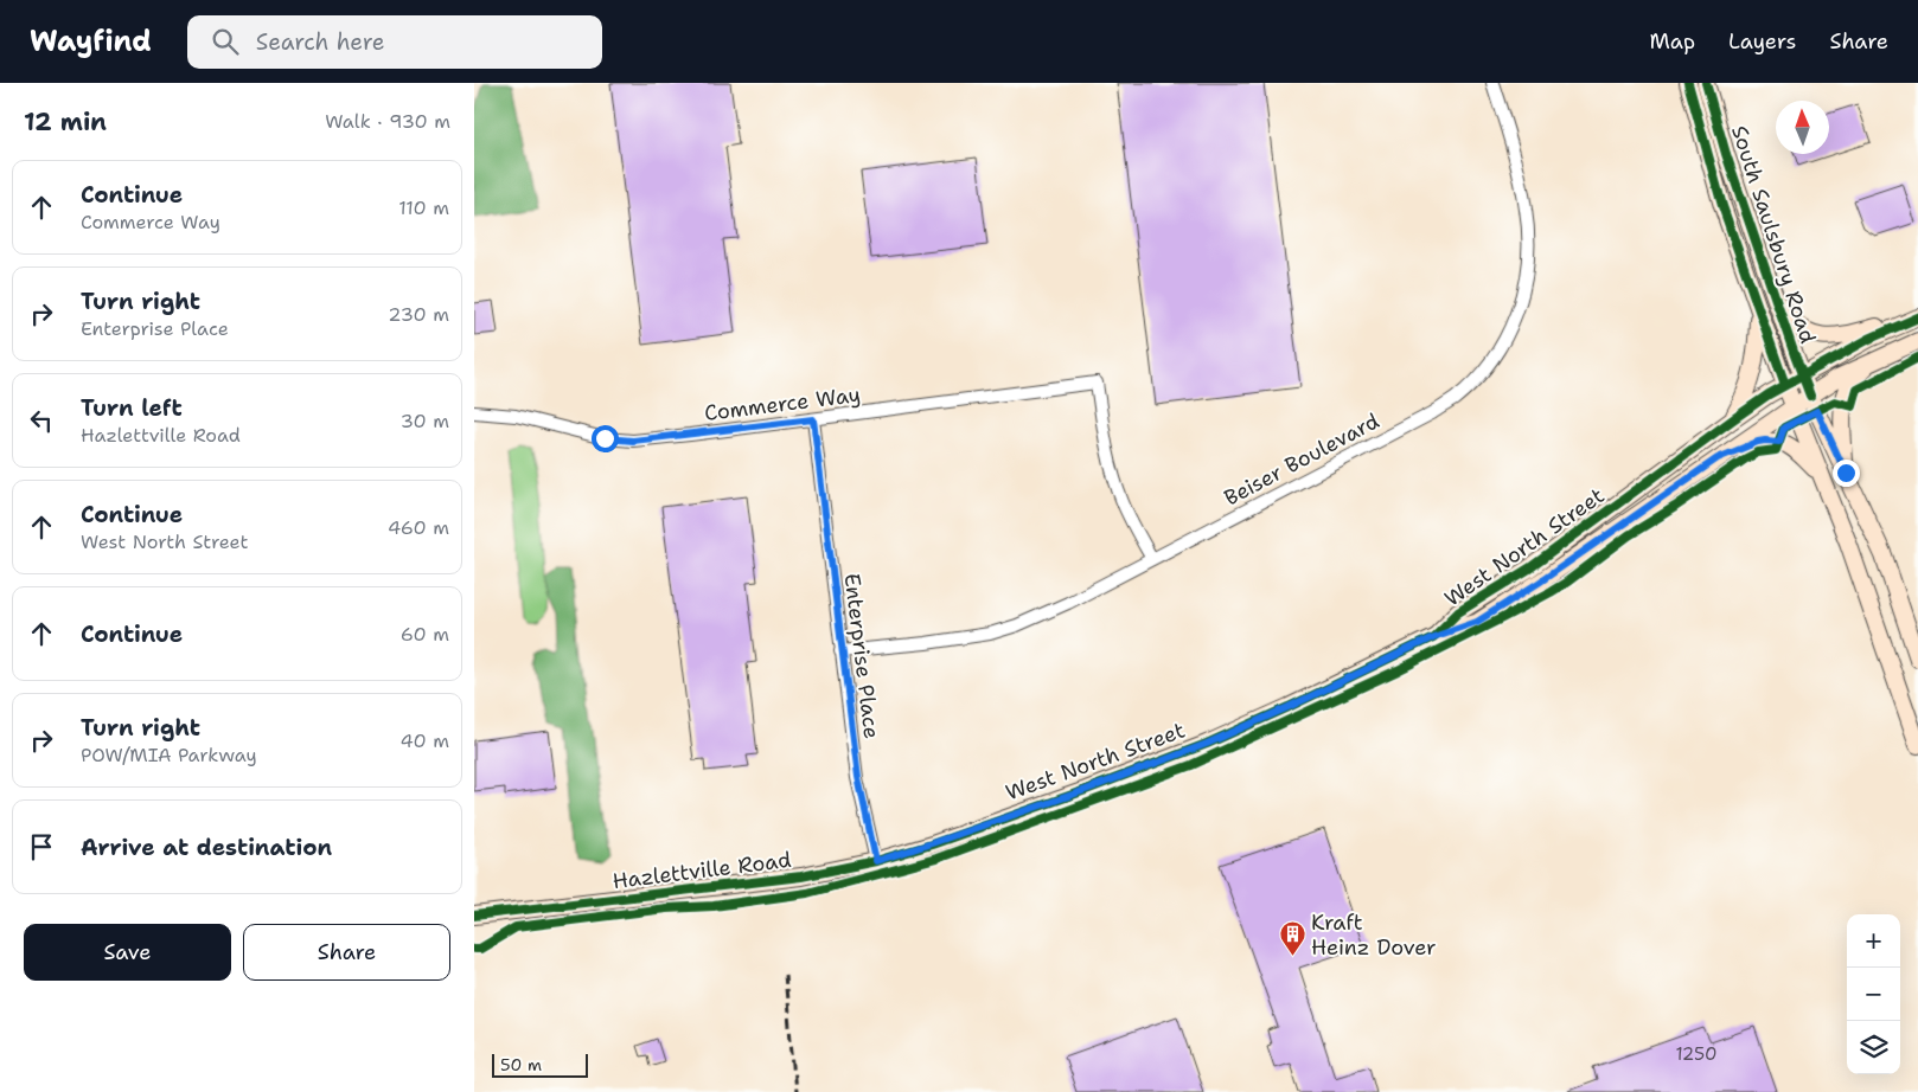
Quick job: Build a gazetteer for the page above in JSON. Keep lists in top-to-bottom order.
{
  "streets": {
    "main road": ["South Saulsbury Road", "West North Street", "Hazlettville Road"],
    "street": ["Commerce Way", "Beiser Boulevard", "Enterprise Place"]
  },
  "crossings": [
    ["South Saulsbury Road", "West North Street"],
    ["Commerce Way", "Beiser Boulevard"],
    ["Commerce Way", "Enterprise Place"],
    ["Beiser Boulevard", "Enterprise Place"],
    ["West North Street", "Hazlettville Road"],
    ["Enterprise Place", "Hazlettville Road"]
  ],
  "places": {
    "building": ["Kraft Heinz Dover"]
  },
  "house_numbers": ["1250"],
  "scale_bar": "50 m",
  "north": "top",
  "page": {
    "header": "Wayfind",
    "search": "Search here",
    "nav": ["Map", "Layers", "Share"],
    "heading": ["12 min", "Walk · 930 m"],
    "list": [
      ["Continue", "Commerce Way", "110 m"],
      ["Turn right", "Enterprise Place", "230 m"],
      ["Turn left", "Hazlettville Road", "30 m"],
      ["Continue", "West North Street", "460 m"],
      ["Continue", "60 m"],
      ["Turn right", "POW/MIA Parkway", "40 m"],
      "Arrive at destination"
    ],
    "buttons": ["Save", "Share"],
    "map_buttons": ["+", "−"],
    "scale": "50 m"
  }
}
